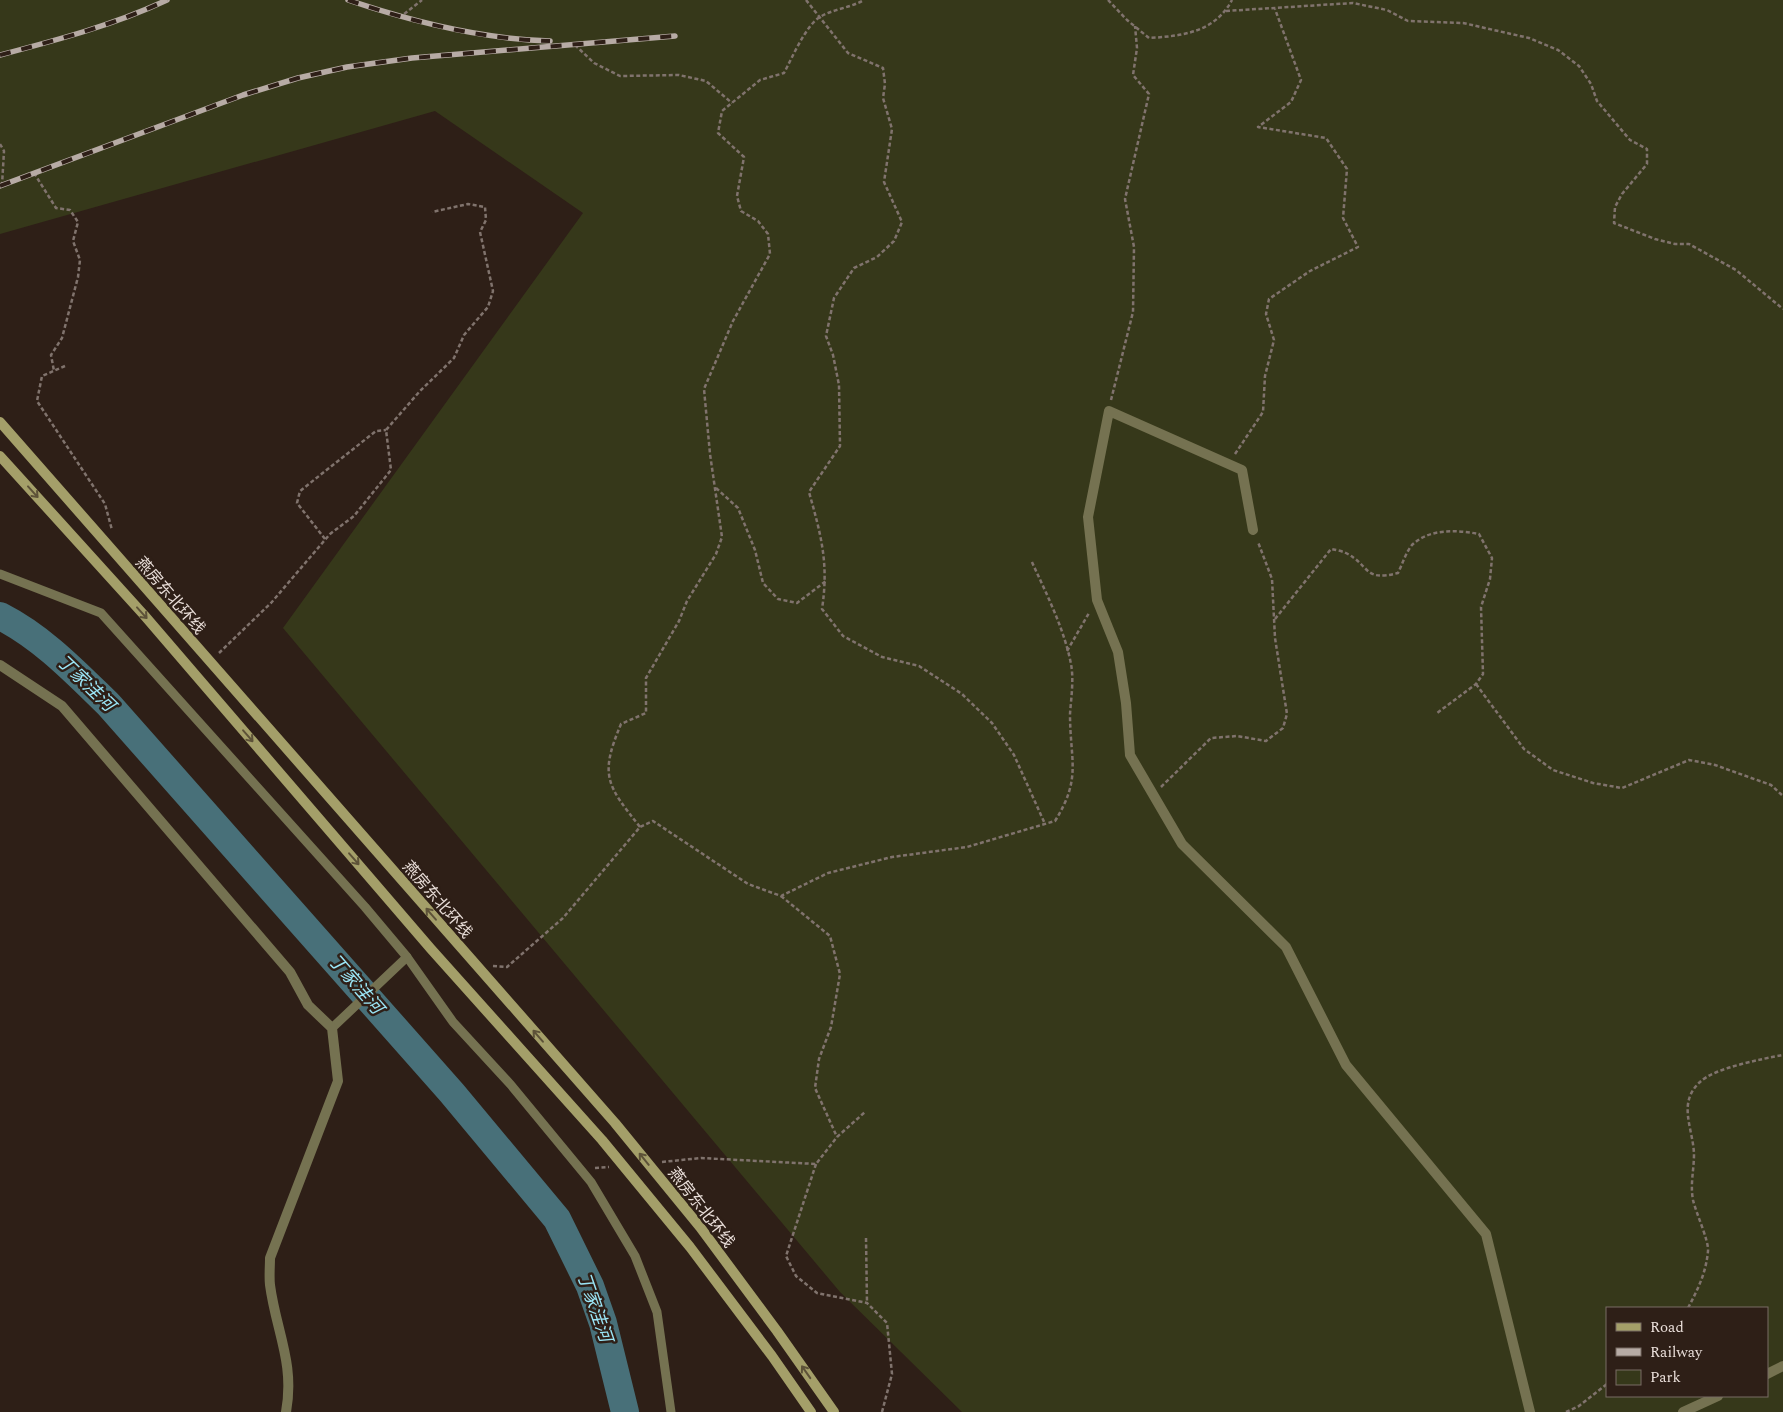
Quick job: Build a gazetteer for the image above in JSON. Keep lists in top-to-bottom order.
{
  "streets": {
    "main road": ["燕房东北环线"]
  },
  "water": ["丁家洼河"],
  "legend": ["Road", "Railway", "Park"]
}
